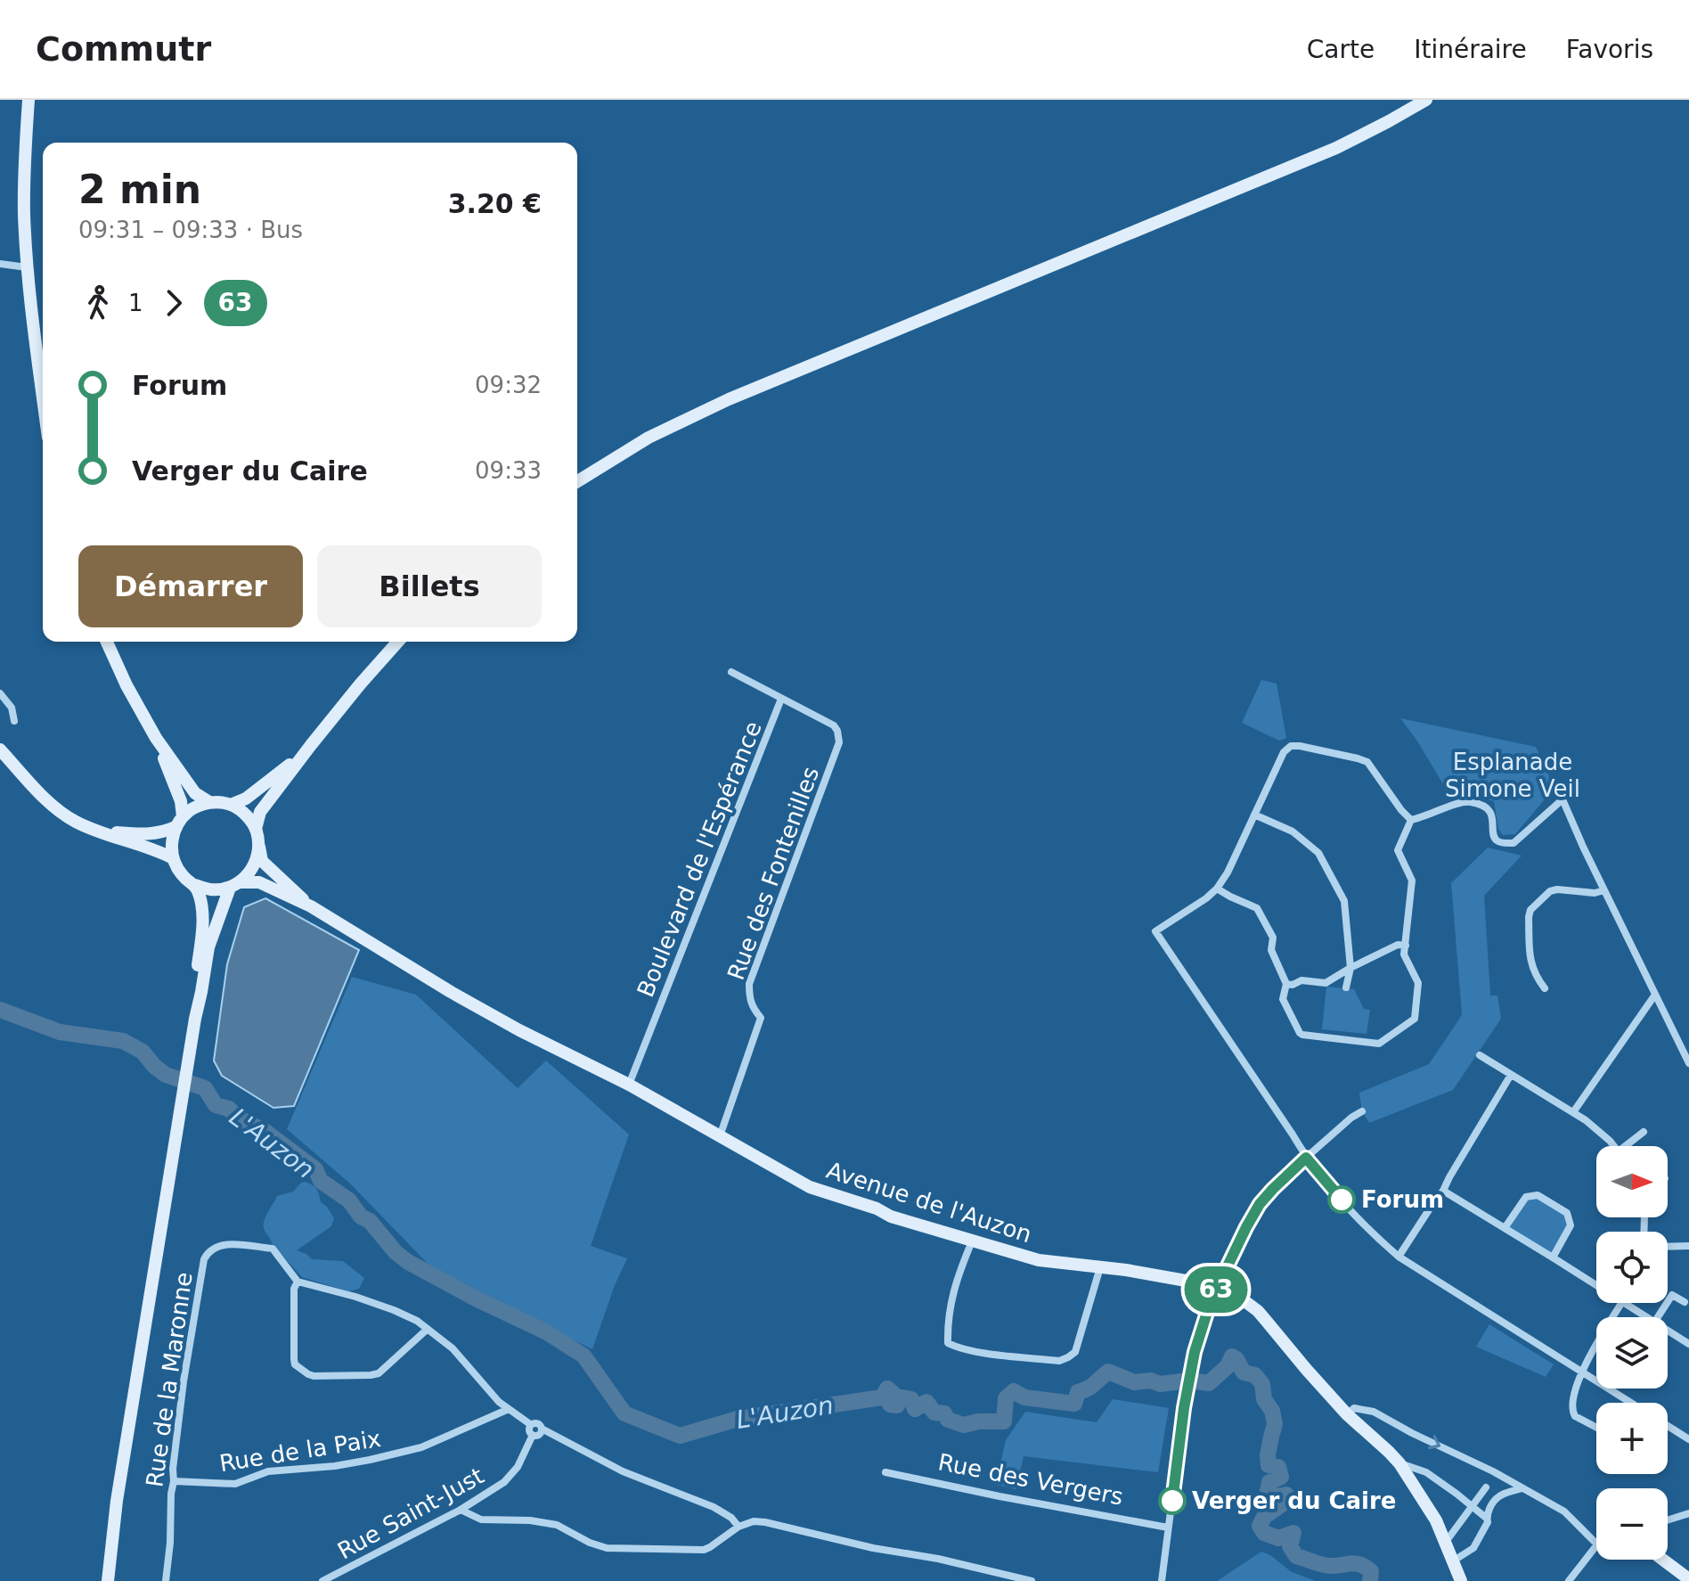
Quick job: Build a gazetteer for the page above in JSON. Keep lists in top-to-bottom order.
{
  "streets": {
    "main road": ["Avenue de l'Auzon"],
    "street": [
      "Boulevard de l'Espérance",
      "Rue des Fontenilles",
      "Rue de la Maronne",
      "Rue de la Paix",
      "Rue des Vergers",
      "Rue Saint-Just"
    ]
  },
  "crossings": [
    ["Boulevard de l'Espérance", "Rue des Fontenilles"],
    ["Boulevard de l'Espérance", "Avenue de l'Auzon"],
    ["Rue des Fontenilles", "Avenue de l'Auzon"],
    ["Rue de la Maronne", "Rue de la Paix"]
  ],
  "water": ["L'Auzon"],
  "parks": ["Esplanade Simone Veil"],
  "places": ["Forum", "Verger du Caire"],
  "lines": ["bus line 63"],
  "north": "right",
  "page": {
    "header": "Commutr",
    "nav": ["Carte", "Itinéraire", "Favoris"],
    "on_map": "63",
    "heading": ["2 min", "09:31 – 09:33 · Bus", "3.20 €"],
    "legs": ["1", "63"],
    "list": [
      {
        "name": "Forum",
        "value": "09:32"
      },
      {
        "name": "Verger du Caire",
        "value": "09:33"
      }
    ],
    "buttons": ["Démarrer", "Billets"],
    "map_buttons": ["+", "−"]
  }
}
